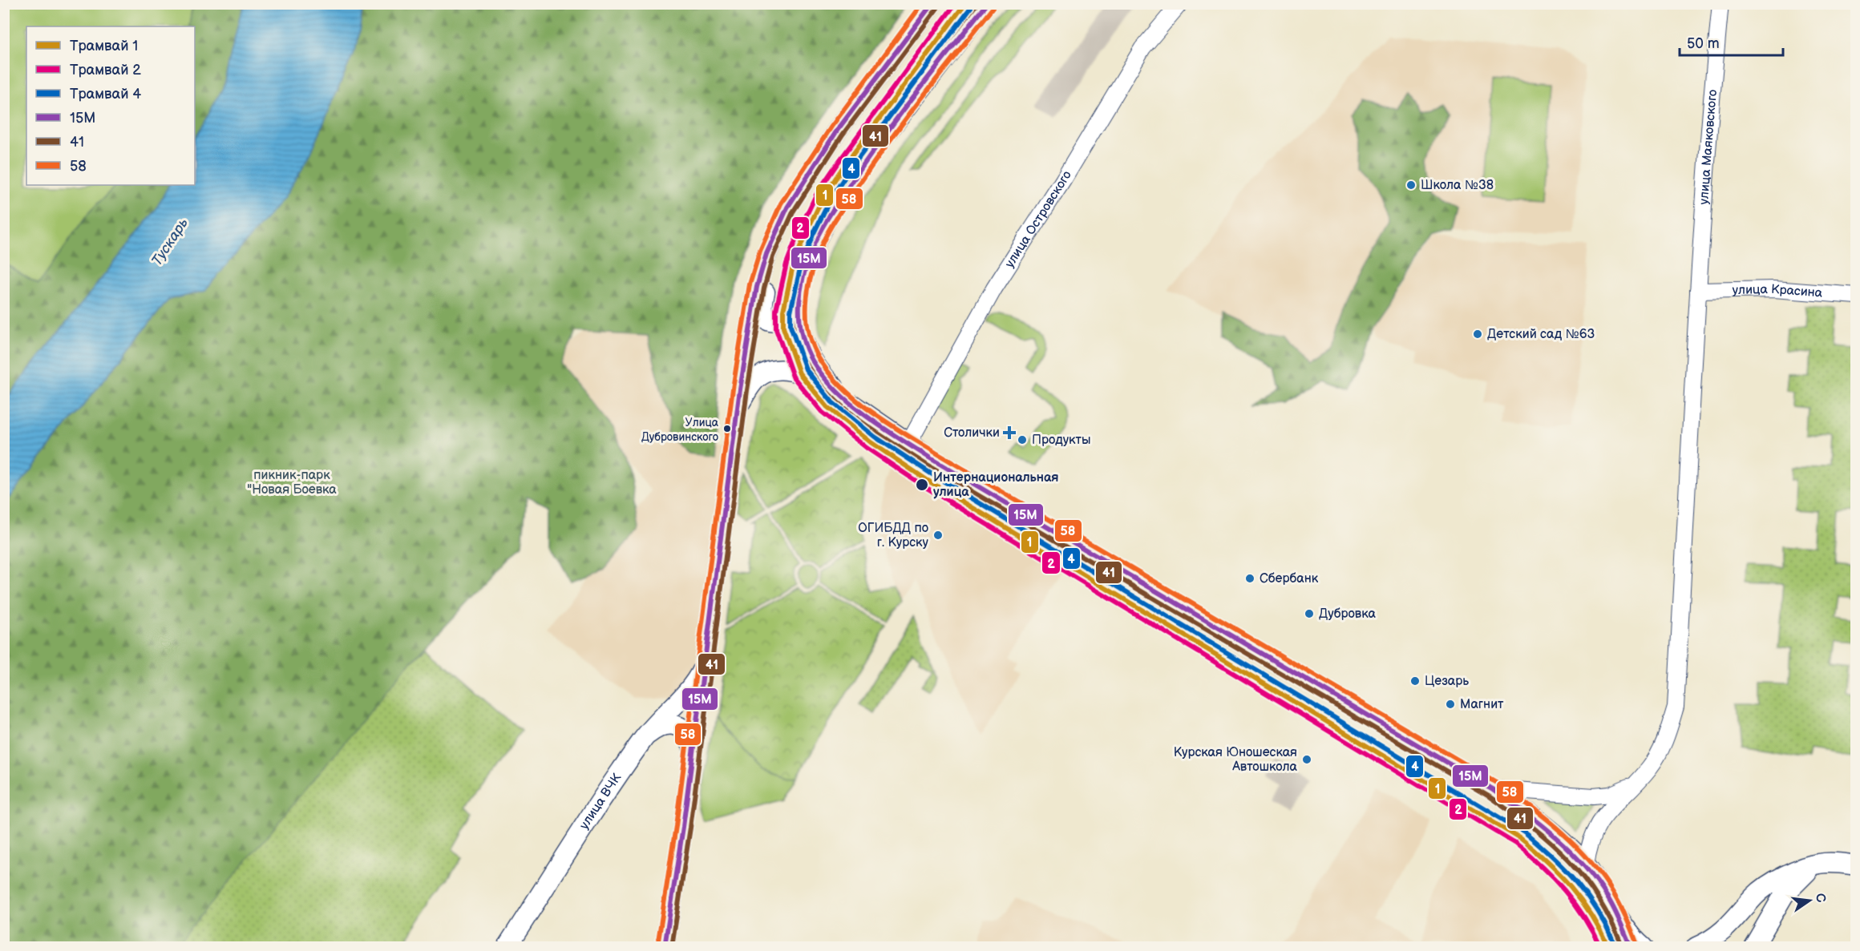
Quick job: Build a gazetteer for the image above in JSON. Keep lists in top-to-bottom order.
{
  "streets": {
    "main road": ["улица ВЧК"],
    "street": ["улица Маяковского", "улица Островского", "улица Красина"]
  },
  "crossings": [
    ["улица Маяковского", "улица Красина"]
  ],
  "water": ["Тускарь"],
  "parks": ["пикник-парк \"Новая Боевка"],
  "places": {
    "other": [
      "Школа №38",
      "Детский сад №63",
      "Улица Дубровинского",
      "Продукты",
      "Интернациональная улица",
      "ОГИБДД по г. Курску",
      "Сбербанк",
      "Дубровка",
      "Цезарь",
      "Магнит",
      "Курская Юношеская Автошкола"
    ],
    "health": ["Столички"]
  },
  "lines": [
    "tram line 1",
    "tram line 2",
    "transit line 15М",
    "transit line 41",
    "transit line 58",
    "tram line 4"
  ],
  "legend": [
    "Трамвай 1",
    "Трамвай 2",
    "Трамвай 4",
    "15М",
    "41",
    "58"
  ],
  "scale_bar": "50 m",
  "north": "right"
}
